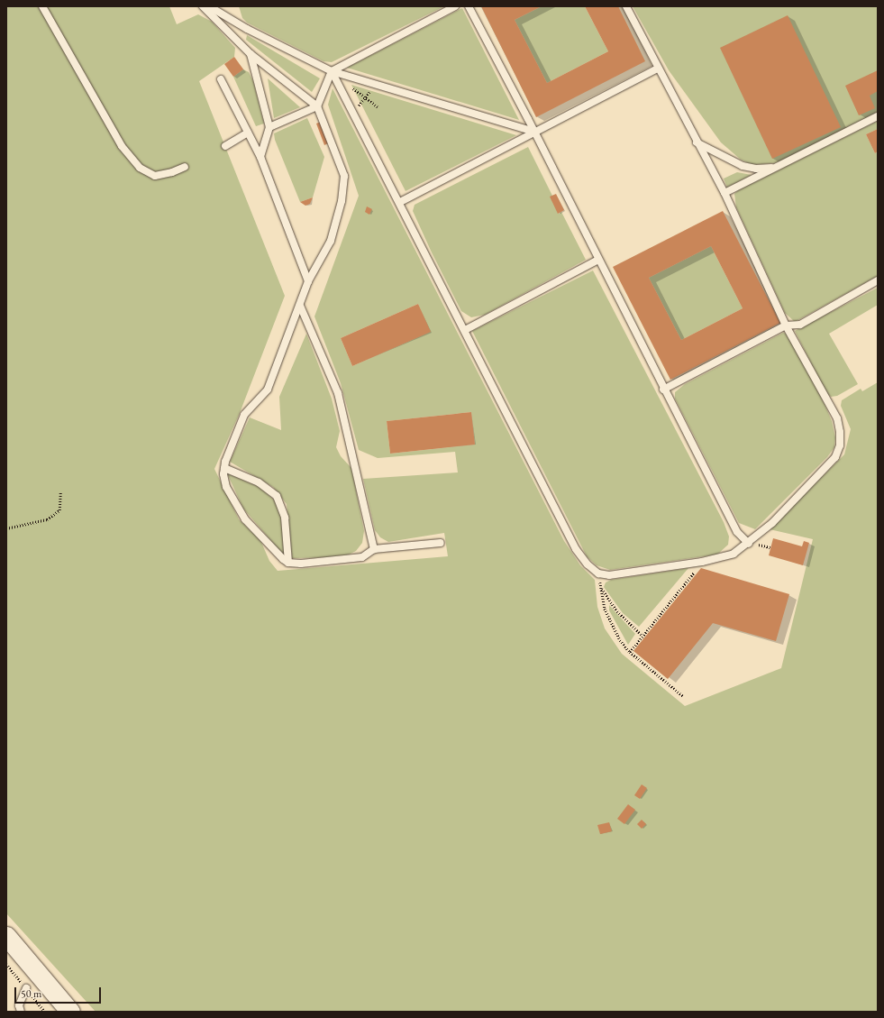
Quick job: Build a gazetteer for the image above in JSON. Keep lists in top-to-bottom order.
{
  "scale_bar": "50 m"
}
